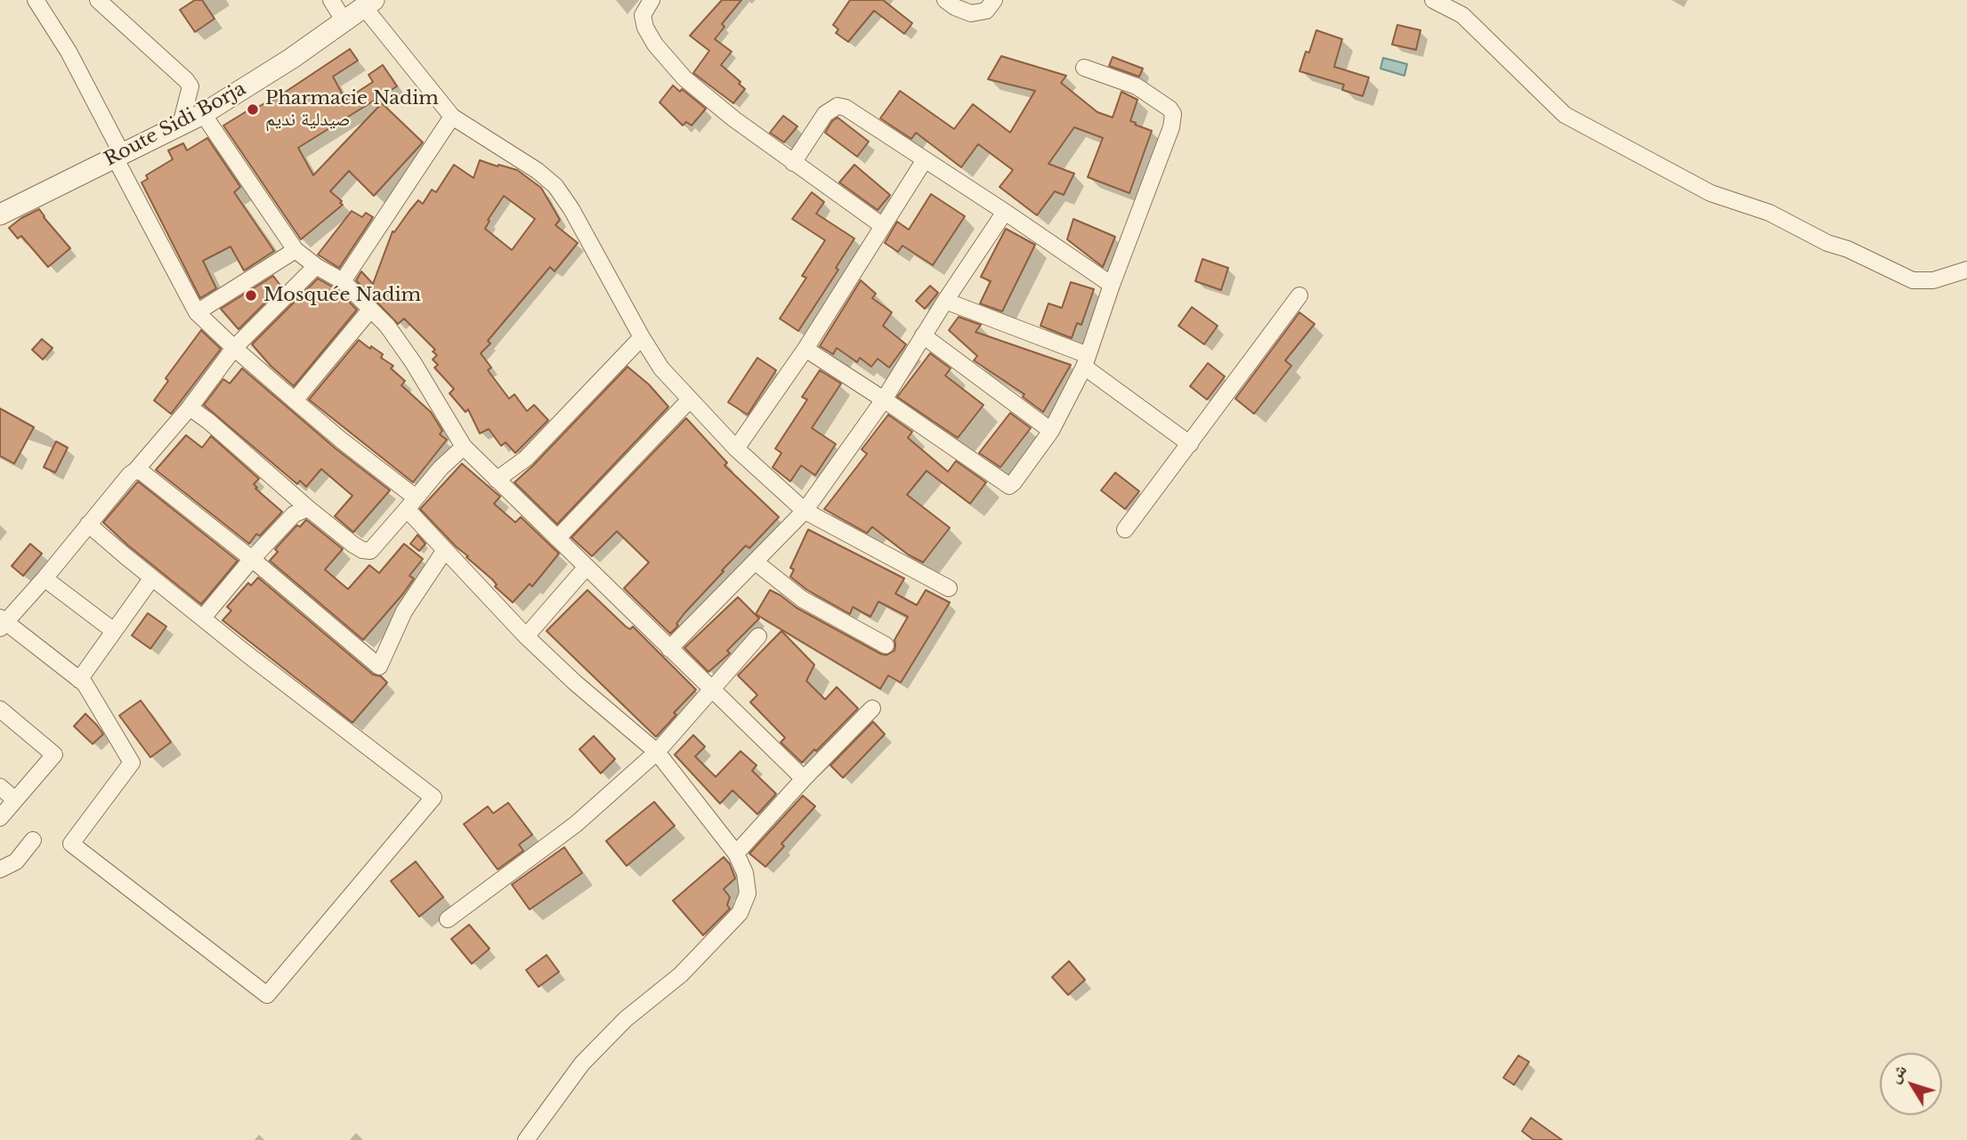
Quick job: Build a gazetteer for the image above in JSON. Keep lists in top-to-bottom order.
{
  "streets": {
    "street": ["Route Sidi Borja"]
  },
  "places": ["Pharmacie Nadim صيدلية نديم", "Mosquée Nadim"],
  "north": "top left"
}
